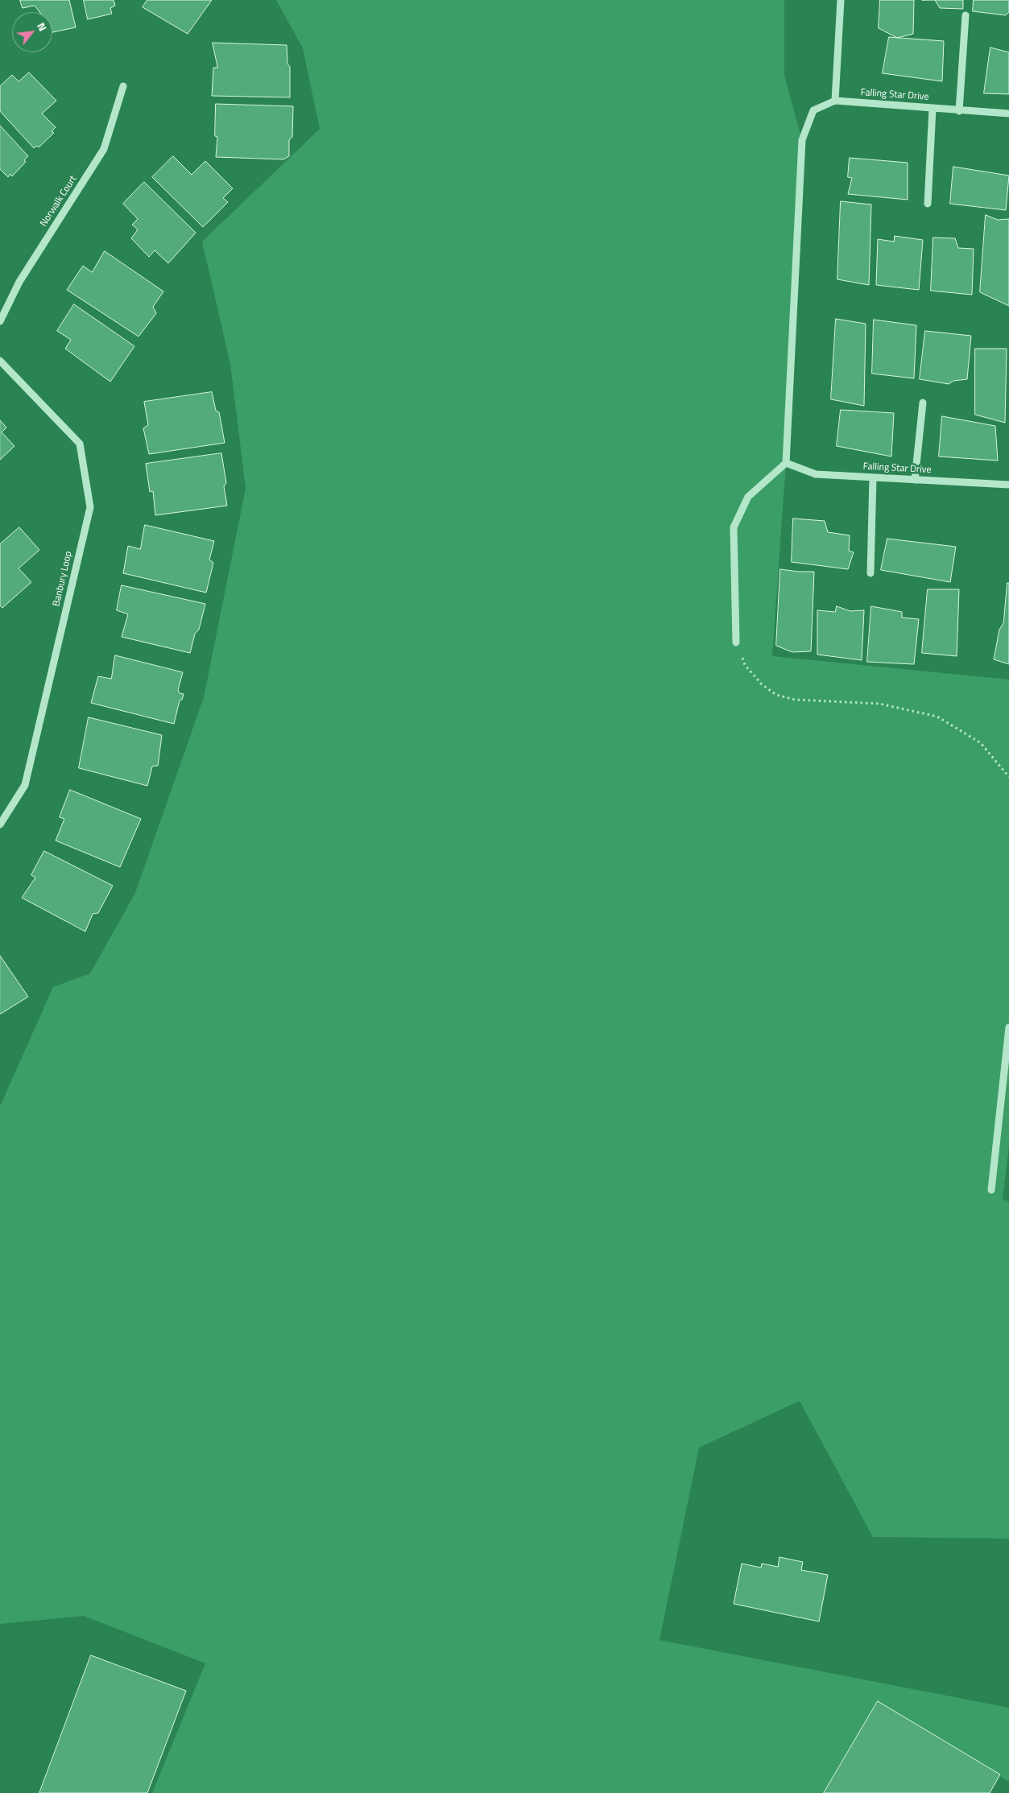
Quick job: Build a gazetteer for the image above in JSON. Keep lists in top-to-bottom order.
{
  "streets": {
    "street": ["Falling Star Drive", "Norwalk Court", "Banbury Loop"]
  },
  "north": "top right"
}
